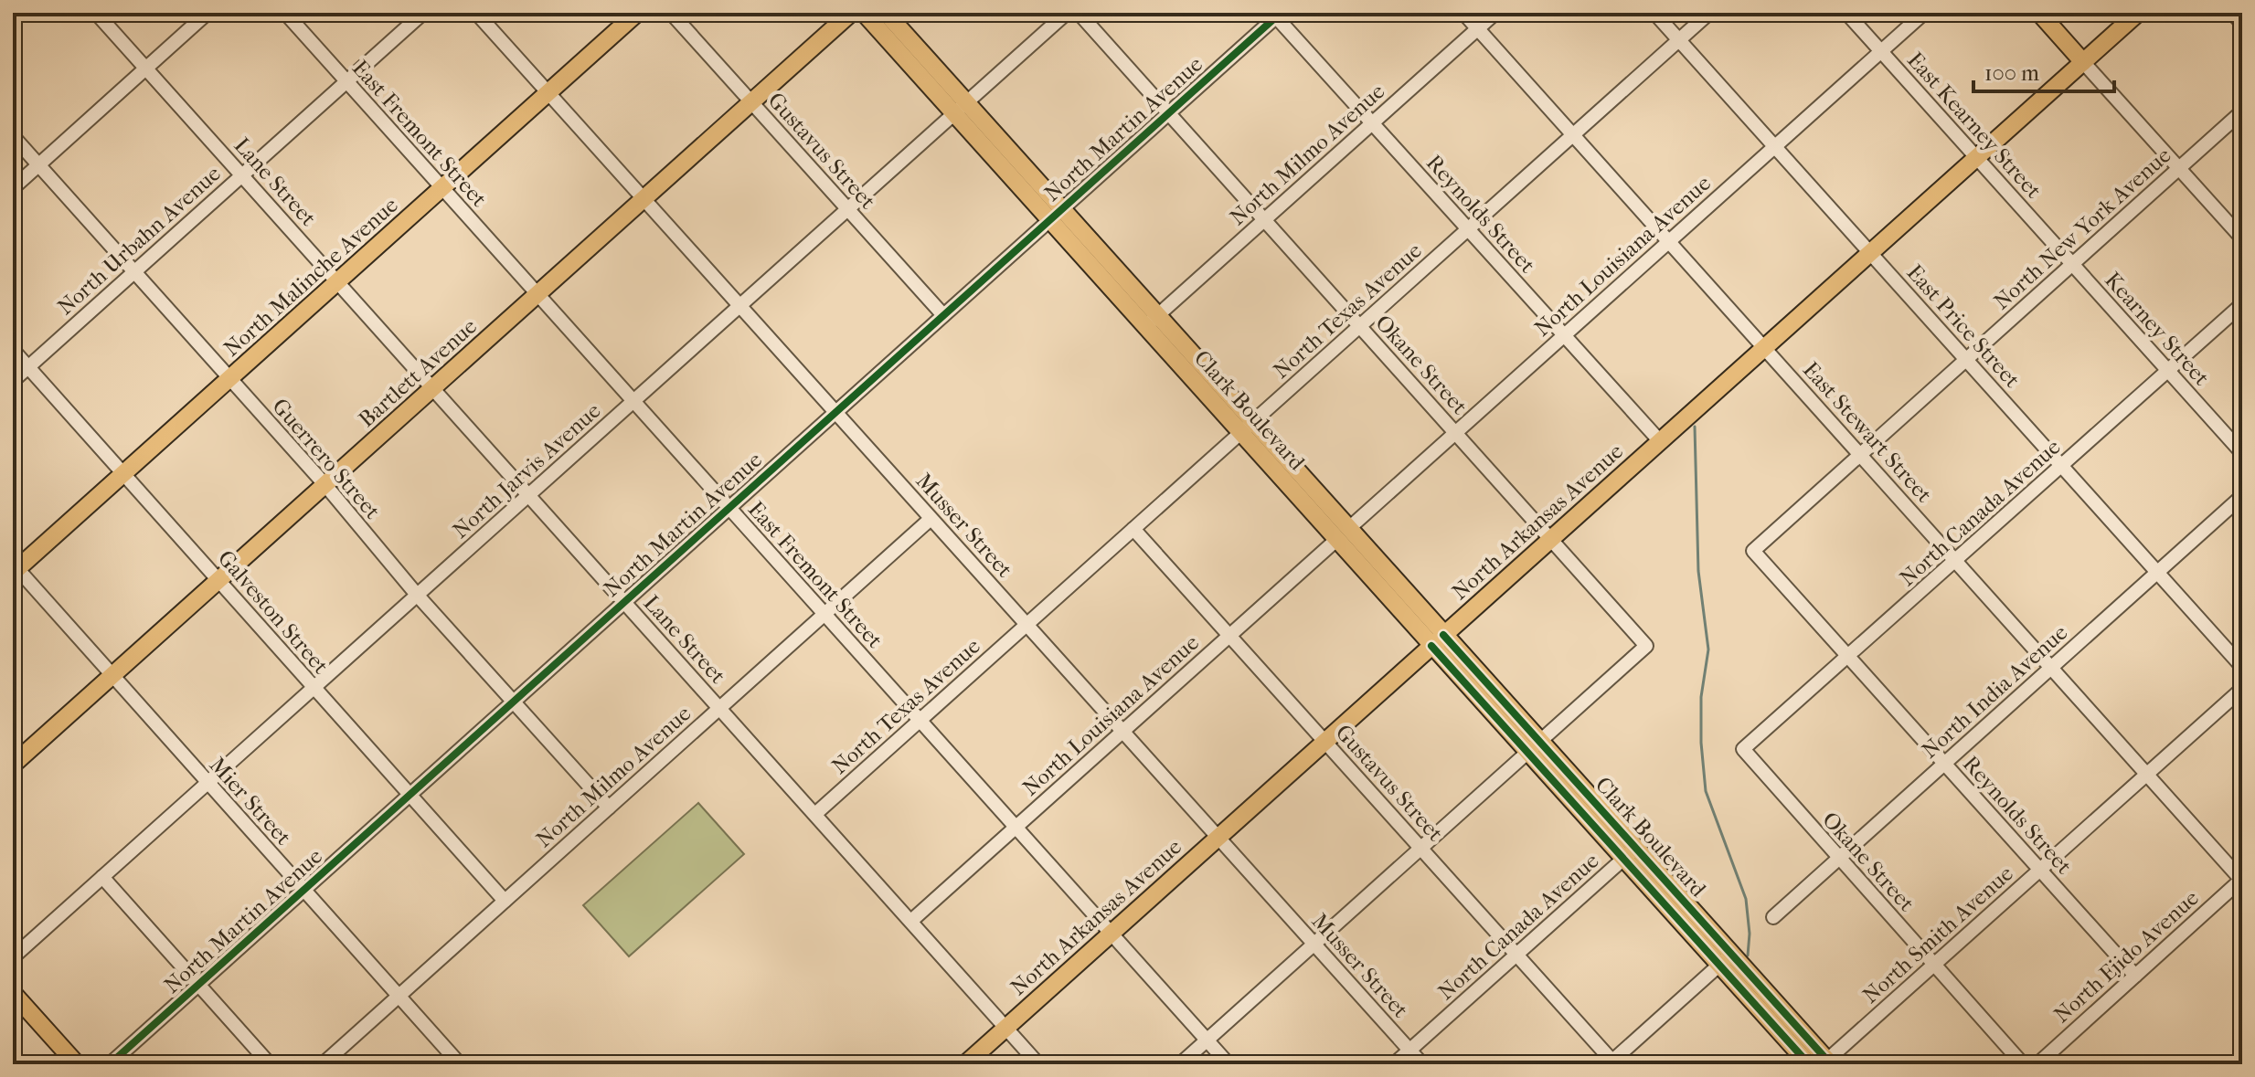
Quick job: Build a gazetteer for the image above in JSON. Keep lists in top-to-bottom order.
{
  "streets": {
    "main road": [
      "North Malinche Avenue",
      "Bartlett Avenue",
      "Clark Boulevard",
      "North Arkansas Avenue"
    ],
    "street": [
      "East Kearney Street",
      "North Martin Avenue",
      "East Fremont Street",
      "Gustavus Street",
      "North Milmo Avenue",
      "Lane Street",
      "Reynolds Street",
      "North New York Avenue",
      "North Urbahn Avenue",
      "North Louisiana Avenue",
      "North Texas Avenue",
      "East Price Street",
      "Kearney Street",
      "Okane Street",
      "East Stewart Street",
      "Guerrero Street",
      "North Jarvis Avenue",
      "North Canada Avenue",
      "Musser Street",
      "Galveston Street",
      "North India Avenue",
      "Mier Street",
      "North Smith Avenue",
      "North Ejido Avenue"
    ]
  },
  "crossings": [
    ["East Kearney Street", "North New York Avenue"],
    ["East Kearney Street", "North Louisiana Avenue"],
    ["East Kearney Street", "Kearney Street"],
    ["East Kearney Street", "North Arkansas Avenue"],
    ["North Martin Avenue", "East Fremont Street"],
    ["North Martin Avenue", "Gustavus Street"],
    ["North Martin Avenue", "Lane Street"],
    ["North Martin Avenue", "Reynolds Street"],
    ["North Martin Avenue", "Okane Street"],
    ["North Martin Avenue", "Clark Boulevard"],
    ["North Martin Avenue", "Guerrero Street"],
    ["North Martin Avenue", "Musser Street"],
    ["North Martin Avenue", "Galveston Street"],
    ["North Martin Avenue", "Mier Street"],
    ["East Fremont Street", "North Milmo Avenue"],
    ["East Fremont Street", "North Urbahn Avenue"],
    ["East Fremont Street", "North Louisiana Avenue"],
    ["East Fremont Street", "North Malinche Avenue"],
    ["East Fremont Street", "North Texas Avenue"],
    ["East Fremont Street", "Bartlett Avenue"],
    ["East Fremont Street", "North Jarvis Avenue"],
    ["East Fremont Street", "North Arkansas Avenue"],
    ["Gustavus Street", "North Louisiana Avenue"],
    ["Gustavus Street", "North Texas Avenue"],
    ["Gustavus Street", "Bartlett Avenue"],
    ["Gustavus Street", "North Jarvis Avenue"],
    ["Gustavus Street", "North Canada Avenue"],
    ["Gustavus Street", "North Arkansas Avenue"],
    ["North Milmo Avenue", "Lane Street"],
    ["North Milmo Avenue", "Reynolds Street"],
    ["North Milmo Avenue", "Okane Street"],
    ["North Milmo Avenue", "Clark Boulevard"],
    ["North Milmo Avenue", "East Stewart Street"],
    ["North Milmo Avenue", "Guerrero Street"],
    ["North Milmo Avenue", "Musser Street"],
    ["North Milmo Avenue", "Galveston Street"],
    ["North Milmo Avenue", "Mier Street"],
    ["Lane Street", "North Urbahn Avenue"],
    ["Lane Street", "North Louisiana Avenue"],
    ["Lane Street", "North Malinche Avenue"],
    ["Lane Street", "North Texas Avenue"],
    ["Lane Street", "Bartlett Avenue"],
    ["Lane Street", "North Jarvis Avenue"],
    ["Lane Street", "North Arkansas Avenue"],
    ["Reynolds Street", "North New York Avenue"],
    ["Reynolds Street", "North Louisiana Avenue"],
    ["Reynolds Street", "North Texas Avenue"],
    ["Reynolds Street", "North Canada Avenue"],
    ["Reynolds Street", "North Arkansas Avenue"],
    ["Reynolds Street", "North India Avenue"],
    ["Reynolds Street", "North Smith Avenue"],
    ["Reynolds Street", "North Ejido Avenue"],
    ["North New York Avenue", "East Price Street"],
    ["North New York Avenue", "Kearney Street"],
    ["North New York Avenue", "East Stewart Street"],
    ["North Urbahn Avenue", "Guerrero Street"],
    ["North Urbahn Avenue", "Galveston Street"],
    ["North Louisiana Avenue", "East Price Street"],
    ["North Louisiana Avenue", "Okane Street"],
    ["North Louisiana Avenue", "Clark Boulevard"],
    ["North Louisiana Avenue", "East Stewart Street"],
    ["North Louisiana Avenue", "Musser Street"],
    ["North Malinche Avenue", "Guerrero Street"],
    ["North Malinche Avenue", "Musser Street"],
    ["North Malinche Avenue", "Galveston Street"],
    ["North Malinche Avenue", "Mier Street"],
    ["North Texas Avenue", "East Price Street"],
    ["North Texas Avenue", "Okane Street"],
    ["North Texas Avenue", "Clark Boulevard"],
    ["North Texas Avenue", "East Stewart Street"],
    ["North Texas Avenue", "Musser Street"],
    ["East Price Street", "North Canada Avenue"],
    ["East Price Street", "North Arkansas Avenue"],
    ["East Price Street", "North India Avenue"],
    ["Kearney Street", "North Canada Avenue"],
    ["Okane Street", "Clark Boulevard"],
    ["Okane Street", "North Canada Avenue"],
    ["Okane Street", "North Arkansas Avenue"],
    ["Okane Street", "North India Avenue"],
    ["Okane Street", "North Smith Avenue"],
    ["Bartlett Avenue", "Guerrero Street"],
    ["Bartlett Avenue", "Musser Street"],
    ["Bartlett Avenue", "Galveston Street"],
    ["Bartlett Avenue", "Mier Street"],
    ["Clark Boulevard", "North Jarvis Avenue"],
    ["Clark Boulevard", "North Canada Avenue"],
    ["Clark Boulevard", "North Arkansas Avenue"],
    ["Clark Boulevard", "North Smith Avenue"],
    ["East Stewart Street", "North Canada Avenue"],
    ["East Stewart Street", "North Arkansas Avenue"],
    ["East Stewart Street", "North India Avenue"],
    ["East Stewart Street", "North Smith Avenue"],
    ["East Stewart Street", "North Ejido Avenue"],
    ["Guerrero Street", "North Jarvis Avenue"],
    ["North Jarvis Avenue", "Musser Street"],
    ["North Jarvis Avenue", "Galveston Street"],
    ["North Jarvis Avenue", "Mier Street"],
    ["North Canada Avenue", "Musser Street"],
    ["North Arkansas Avenue", "Musser Street"]
  ],
  "scale_bar": "100 m"
}
